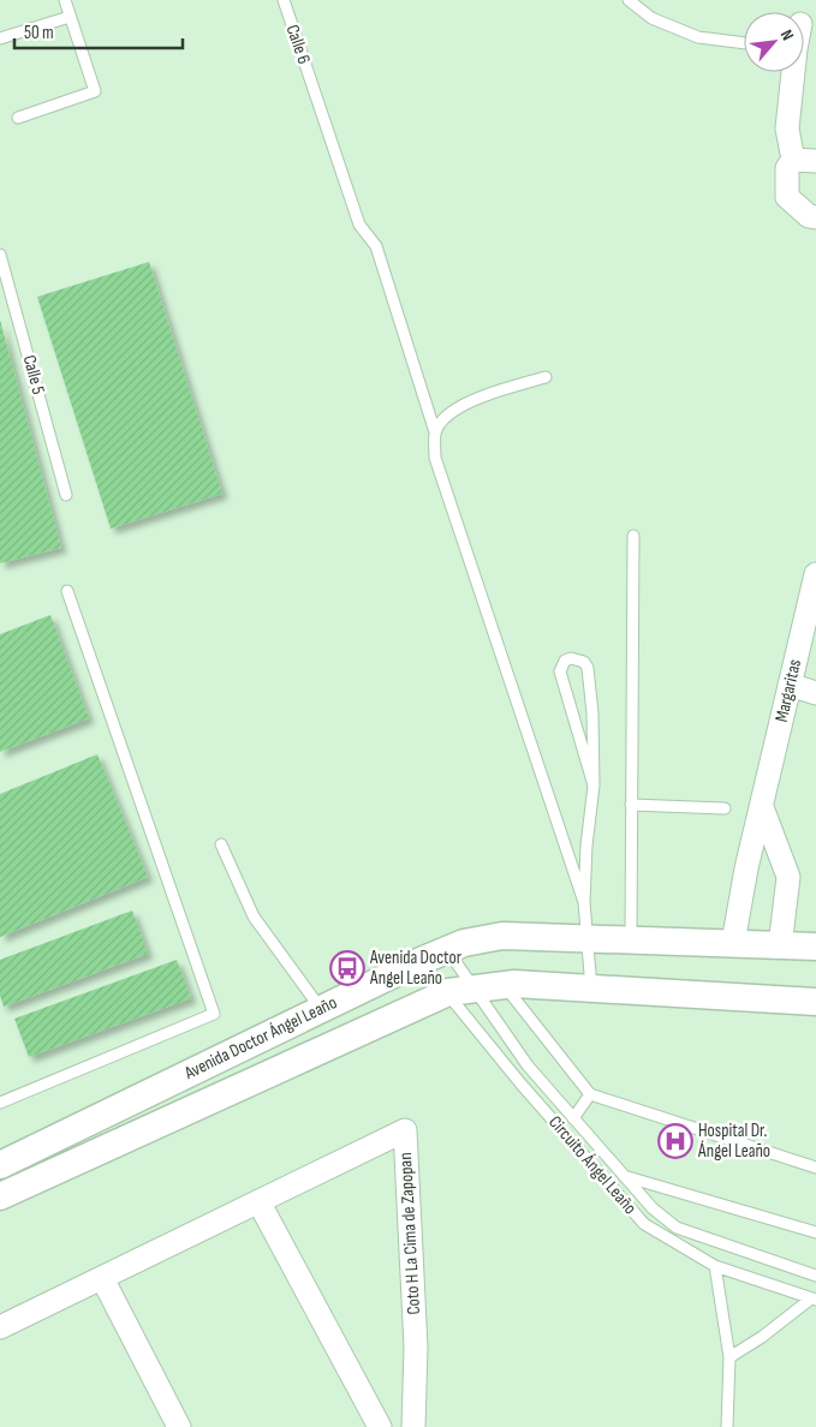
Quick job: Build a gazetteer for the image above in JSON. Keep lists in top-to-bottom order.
{
  "streets": {
    "street": ["Margaritas", "Avenida Doctor Ángel Leaño", "Coto H La Cima de Zapopan"],
    "lane": ["Calle 6", "Calle 5", "Circuito Ángel Leaño"]
  },
  "crossings": [
    ["Margaritas", "Avenida Doctor Ángel Leaño"],
    ["Avenida Doctor Ángel Leaño", "Circuito Ángel Leaño"]
  ],
  "places": {
    "bus stop": ["Avenida Doctor Angel Leaño"],
    "hospital": ["Hospital Dr. Ángel Leaño"]
  },
  "scale_bar": "50 m",
  "north": "top right"
}
